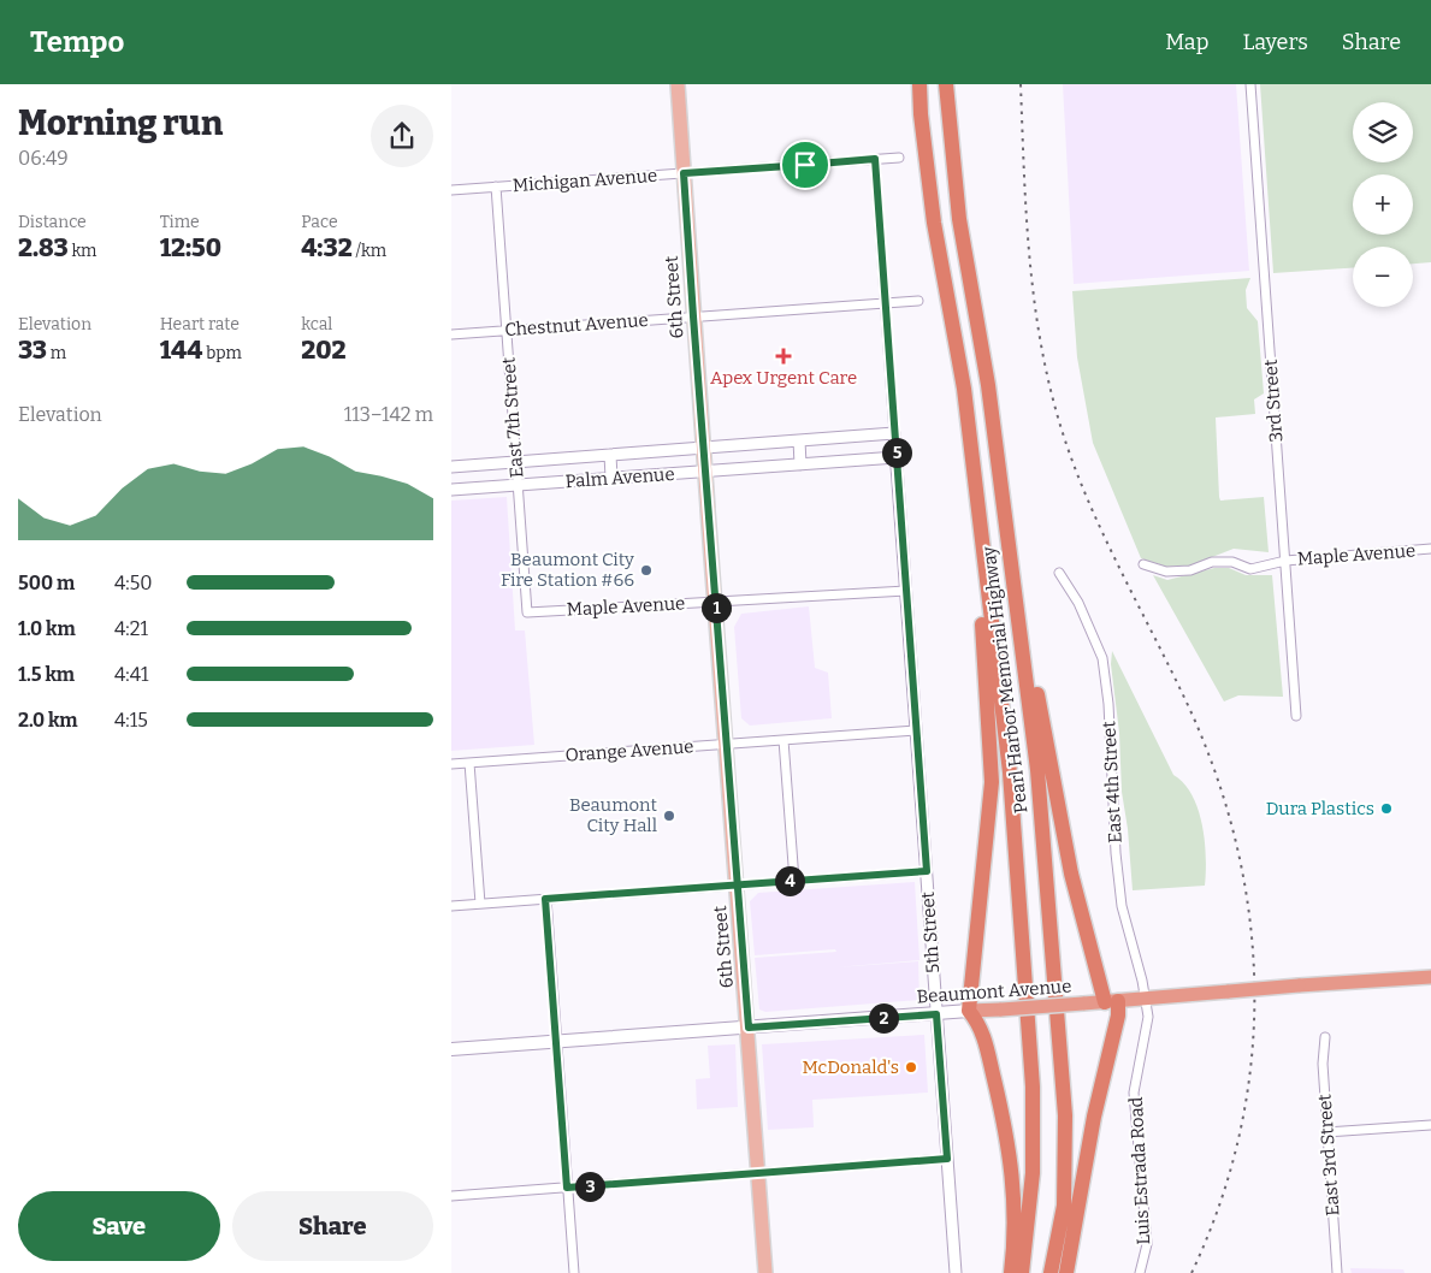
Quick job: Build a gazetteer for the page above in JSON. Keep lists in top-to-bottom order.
{
  "streets": {
    "highway": ["Pearl Harbor Memorial Highway", "Beaumont Avenue"],
    "main road": ["6th Street"],
    "street": [
      "Michigan Avenue",
      "Chestnut Avenue",
      "3rd Street",
      "East 7th Street",
      "Palm Avenue",
      "Maple Avenue",
      "Orange Avenue",
      "East 4th Street",
      "5th Street",
      "East 3rd Street",
      "Luis Estrada Road"
    ]
  },
  "crossings": [
    ["Michigan Avenue", "6th Street"],
    ["Michigan Avenue", "East 7th Street"],
    ["Michigan Avenue", "5th Street"],
    ["6th Street", "Chestnut Avenue"],
    ["6th Street", "Palm Avenue"],
    ["6th Street", "Maple Avenue"],
    ["6th Street", "Orange Avenue"],
    ["6th Street", "Beaumont Avenue"],
    ["Chestnut Avenue", "East 7th Street"],
    ["Chestnut Avenue", "5th Street"],
    ["3rd Street", "Maple Avenue"],
    ["East 7th Street", "Palm Avenue"],
    ["East 7th Street", "Maple Avenue"],
    ["Palm Avenue", "5th Street"],
    ["Maple Avenue", "5th Street"],
    ["Orange Avenue", "5th Street"],
    ["East 4th Street", "Beaumont Avenue"],
    ["East 4th Street", "Luis Estrada Road"],
    ["5th Street", "Beaumont Avenue"],
    ["Beaumont Avenue", "Luis Estrada Road"]
  ],
  "places": {
    "health": ["Apex Urgent Care"],
    "other": [
      "Beaumont City Fire Station #66",
      "Dura Plastics",
      "Beaumont City Hall",
      "McDonald's"
    ]
  },
  "page": {
    "header": "Tempo",
    "nav": ["Map", "Layers", "Share"],
    "heading": ["Morning run", "06:49"],
    "map_buttons": ["+", "−"],
    "stats": [
      ["Distance", "2.83 km"],
      ["Time", "12:50"],
      ["Pace", "4:32 /km"],
      ["Elevation", "33 m"],
      ["Heart rate", "144 bpm"],
      ["kcal", "202"]
    ],
    "chart": ["Elevation", "113–142 m"],
    "pins": [
      "5",
      "1",
      "4",
      "2",
      "3"
    ],
    "list": [
      {
        "name": "500 m",
        "note": "4:50"
      },
      {
        "name": "1.0 km",
        "note": "4:21"
      },
      {
        "name": "1.5 km",
        "note": "4:41"
      },
      {
        "name": "2.0 km",
        "note": "4:15"
      }
    ],
    "buttons": ["Save", "Share"]
  }
}
